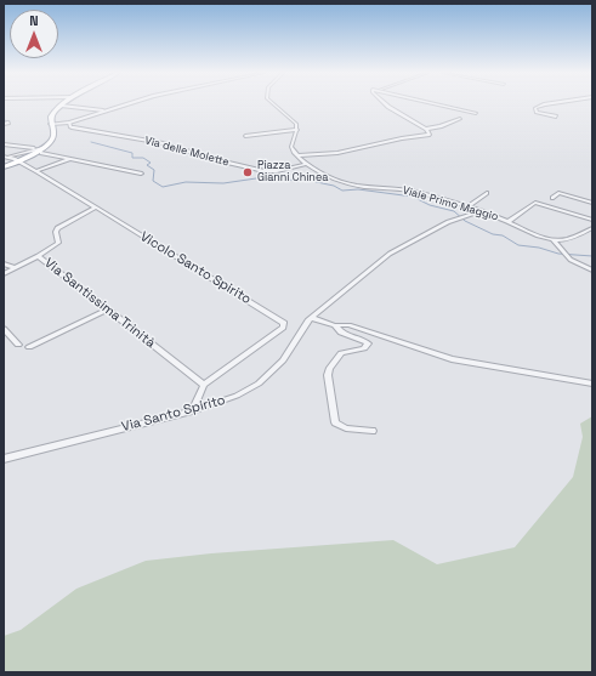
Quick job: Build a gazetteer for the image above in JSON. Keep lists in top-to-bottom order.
{
  "streets": {
    "street": [
      "Via delle Molette",
      "Viale Primo Maggio",
      "Vicolo Santo Spirito",
      "Via Santissima Trinità",
      "Via Santo Spirito"
    ]
  },
  "crossings": [
    ["Via delle Molette", "Viale Primo Maggio"],
    ["Viale Primo Maggio", "Via Santo Spirito"],
    ["Vicolo Santo Spirito", "Via Santissima Trinità"]
  ],
  "places": ["Piazza Gianni Chinea"],
  "north": "top"
}
